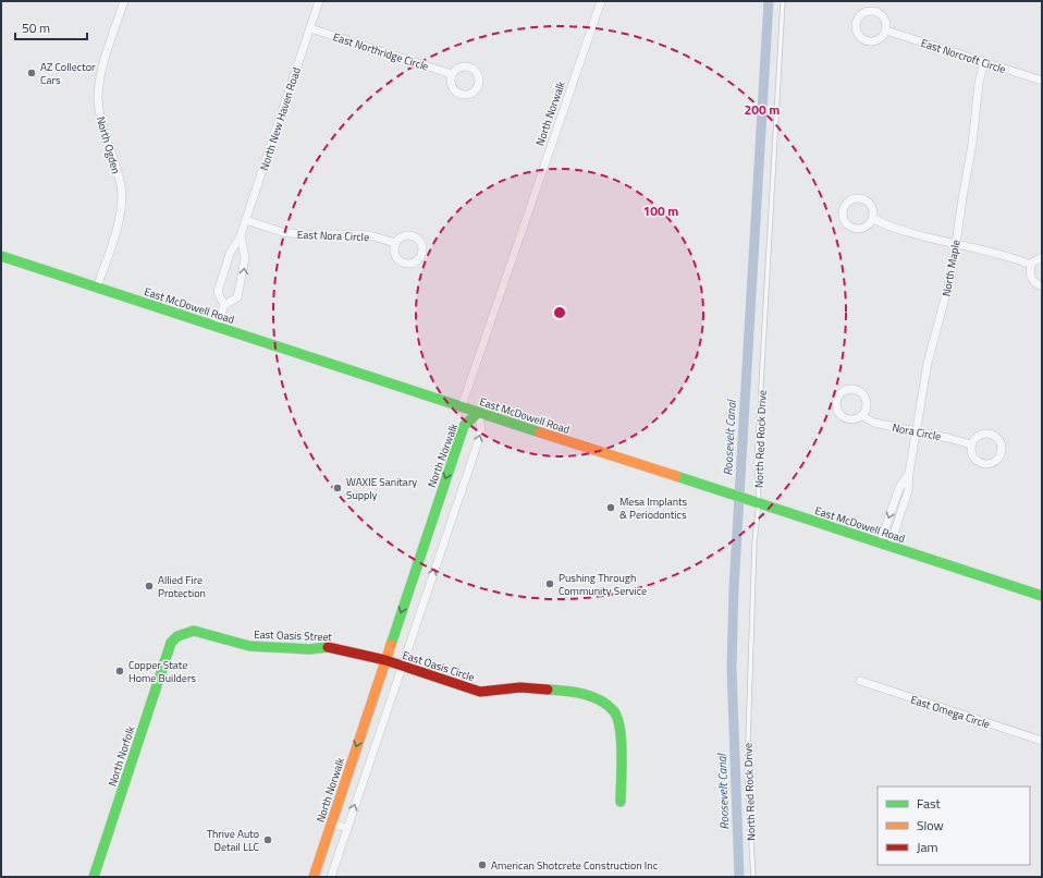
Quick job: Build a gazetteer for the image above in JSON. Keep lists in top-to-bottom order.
{
  "streets": {
    "street": [
      "East Northridge Circle",
      "East Norcroft Circle",
      "North Norwalk",
      "North New Haven Road",
      "North Ogden",
      "East Nora Circle",
      "North Maple",
      "East McDowell Road",
      "Nora Circle",
      "East Oasis Street",
      "East Oasis Circle",
      "East Omega Circle",
      "North Norfolk"
    ],
    "lane": ["North Red Rock Drive"]
  },
  "crossings": [
    ["East Northridge Circle", "North New Haven Road"],
    ["East Norcroft Circle", "North Maple"],
    ["North Norwalk", "East McDowell Road"],
    ["North Norwalk", "East Oasis Street"],
    ["North Norwalk", "East Oasis Circle"],
    ["North New Haven Road", "East Nora Circle"],
    ["North New Haven Road", "East McDowell Road"],
    ["North Ogden", "East McDowell Road"],
    ["North Maple", "East McDowell Road"],
    ["North Maple", "Nora Circle"],
    ["East McDowell Road", "North Red Rock Drive"],
    ["East Oasis Street", "East Oasis Circle"],
    ["East Oasis Street", "North Norfolk"]
  ],
  "water": ["Roosevelt Canal"],
  "places": [
    "AZ Collector Cars",
    "WAXIE Sanitary Supply",
    "Mesa Implants & Periodontics",
    "Pushing Through Community Service",
    "Allied Fire Protection",
    "Copper State Home Builders",
    "Thrive Auto Detail LLC",
    "American Shotcrete Construction Inc"
  ],
  "legend": ["Fast", "Slow", "Jam"],
  "scale_bar": "50 m",
  "rings": ["200 m", "100 m"]
}
